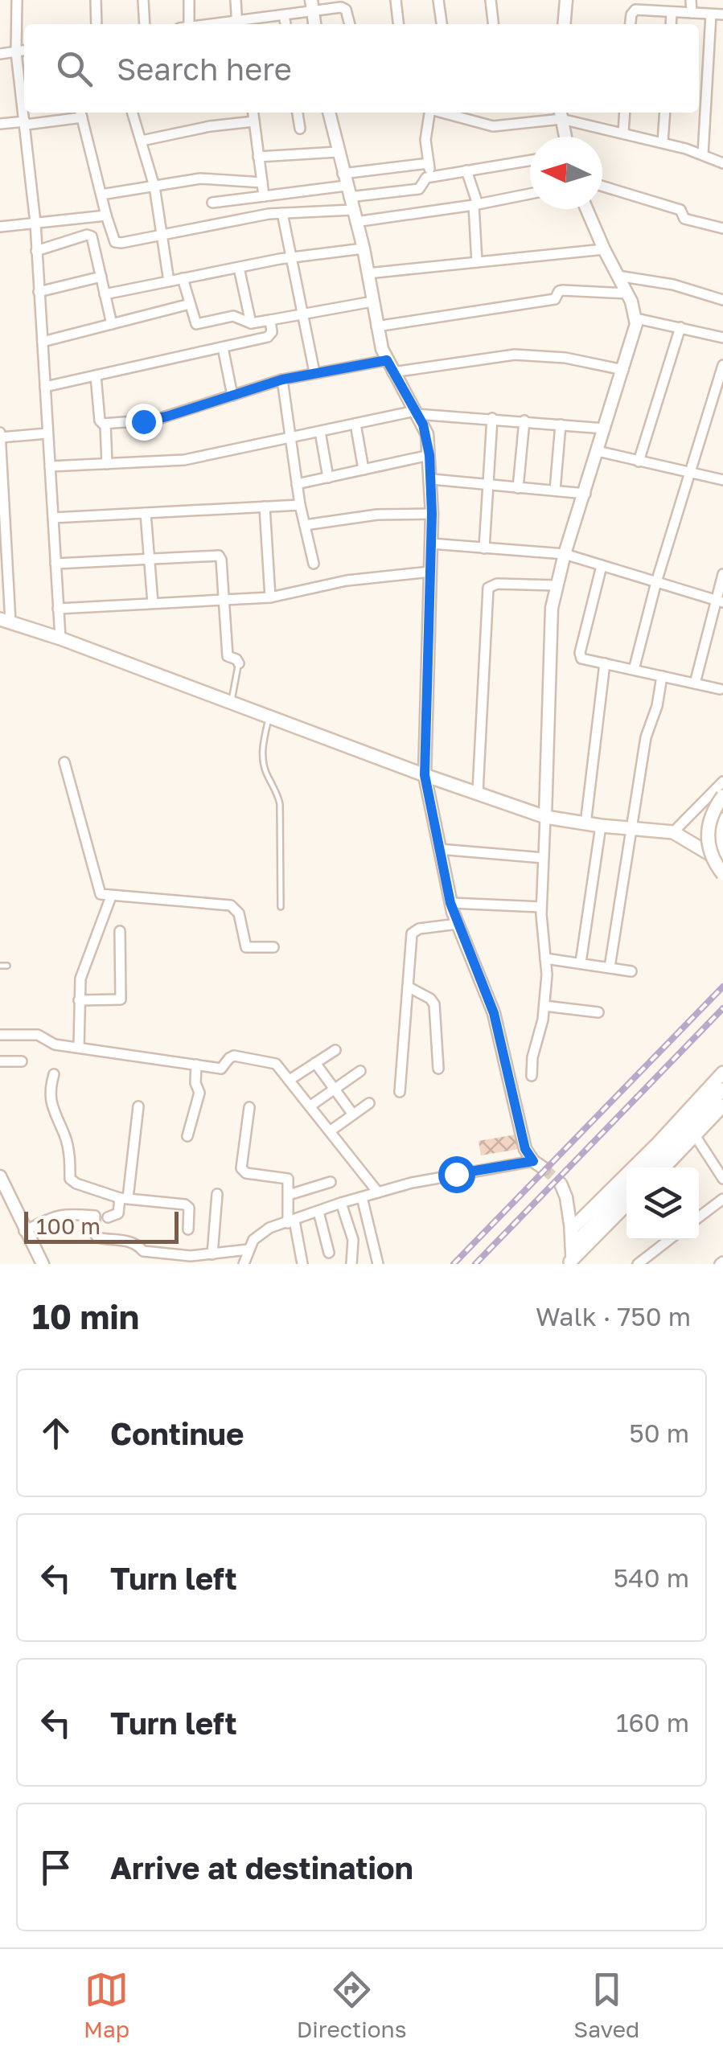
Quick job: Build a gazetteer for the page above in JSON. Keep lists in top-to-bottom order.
{
  "scale_bar": "100 m",
  "north": "left",
  "page": {
    "search": "Search here",
    "scale": "100 m",
    "heading": ["10 min", "Walk · 750 m"],
    "list": [
      ["Continue", "50 m"],
      ["Turn left", "540 m"],
      ["Turn left", "160 m"],
      "Arrive at destination"
    ],
    "nav": ["Map", "Directions", "Saved"]
  }
}
